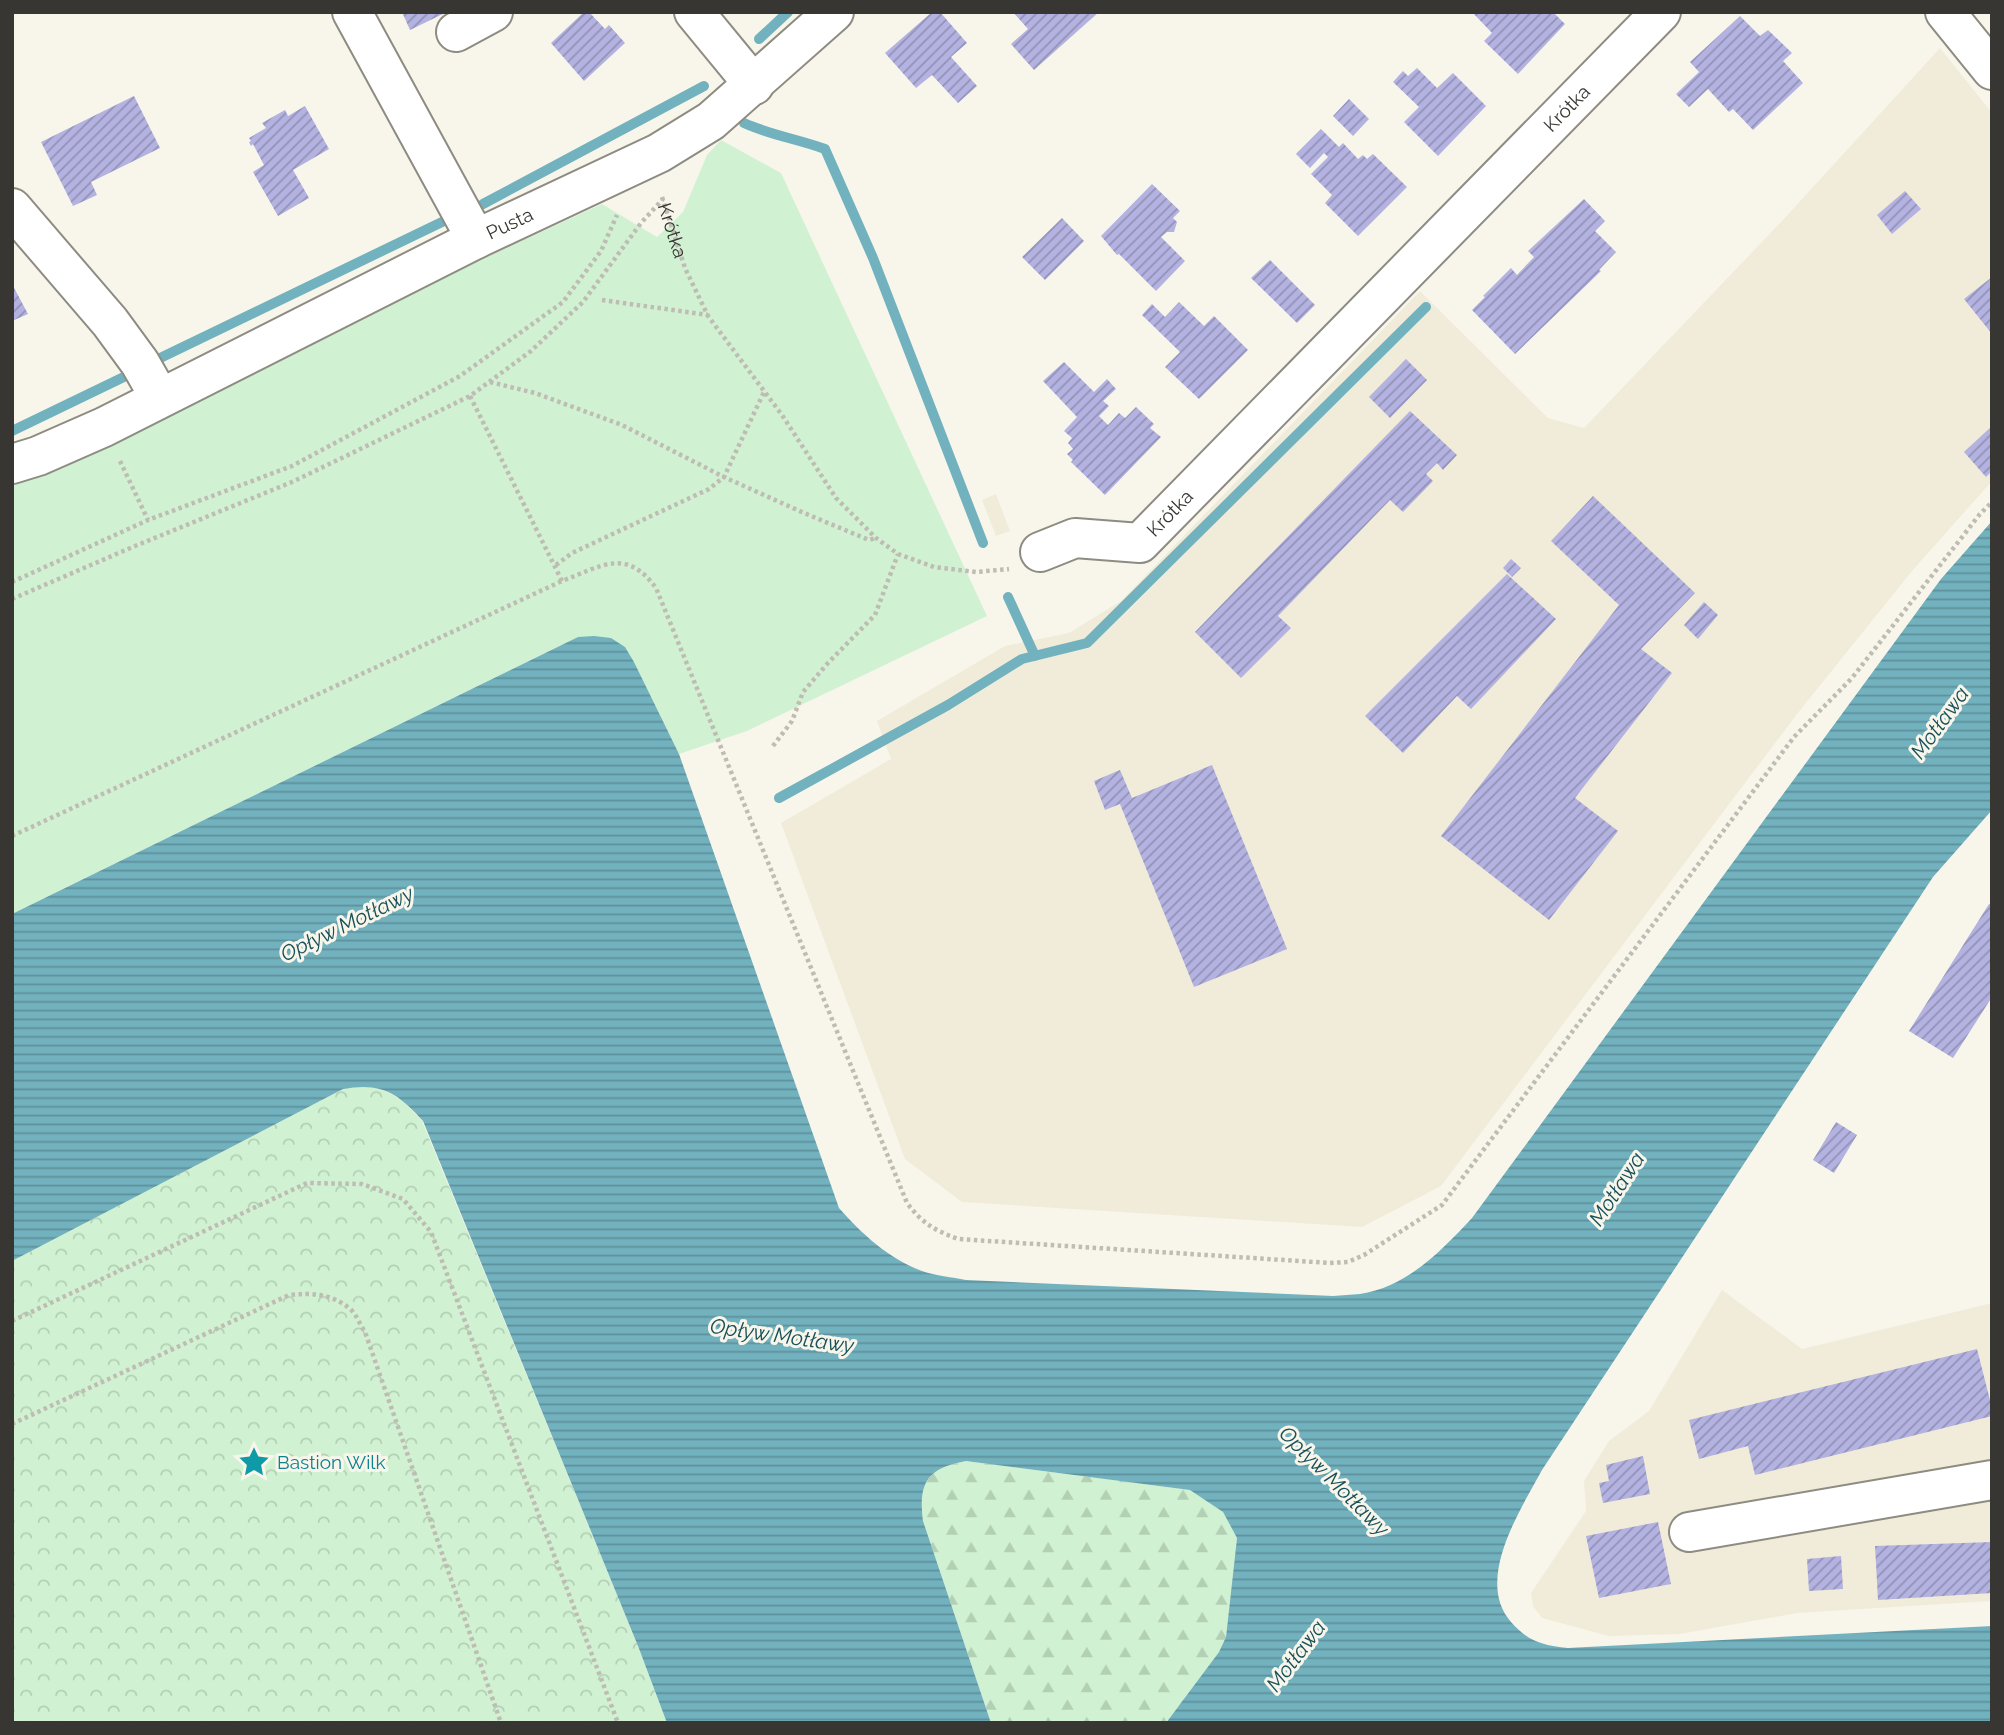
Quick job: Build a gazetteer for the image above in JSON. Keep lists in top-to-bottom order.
{
  "streets": {
    "street": ["Krótka", "Pusta"]
  },
  "crossings": [
    ["Krótka", "Pusta"]
  ],
  "water": ["Motława", "Opływ Motławy"],
  "places": {
    "place": ["Bastion Wilk"]
  }
}
